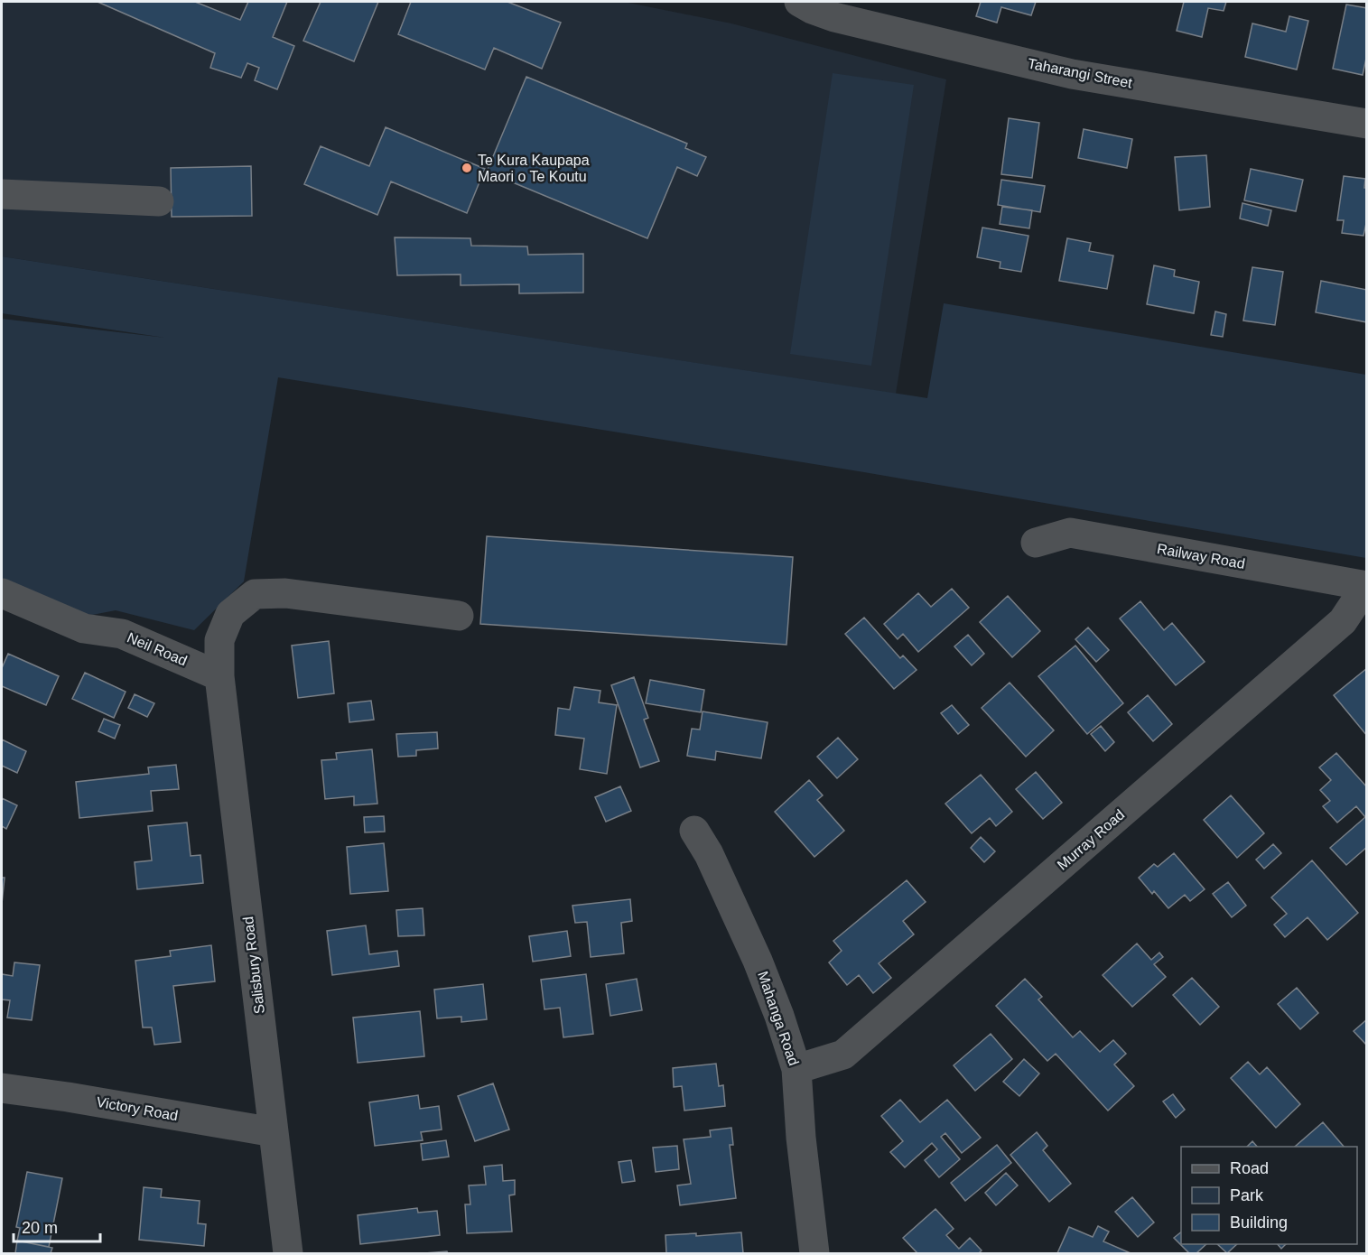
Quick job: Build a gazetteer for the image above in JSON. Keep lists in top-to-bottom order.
{
  "streets": {
    "street": [
      "Taharangi Street",
      "Railway Road",
      "Neil Road",
      "Murray Road",
      "Salisbury Road",
      "Mahanga Road",
      "Victory Road"
    ]
  },
  "crossings": [
    ["Railway Road", "Murray Road"],
    ["Neil Road", "Salisbury Road"],
    ["Murray Road", "Mahanga Road"],
    ["Salisbury Road", "Victory Road"]
  ],
  "places": ["Te Kura Kaupapa Maori o Te Koutu"],
  "legend": ["Road", "Park", "Building"],
  "scale_bar": "20 m"
}
